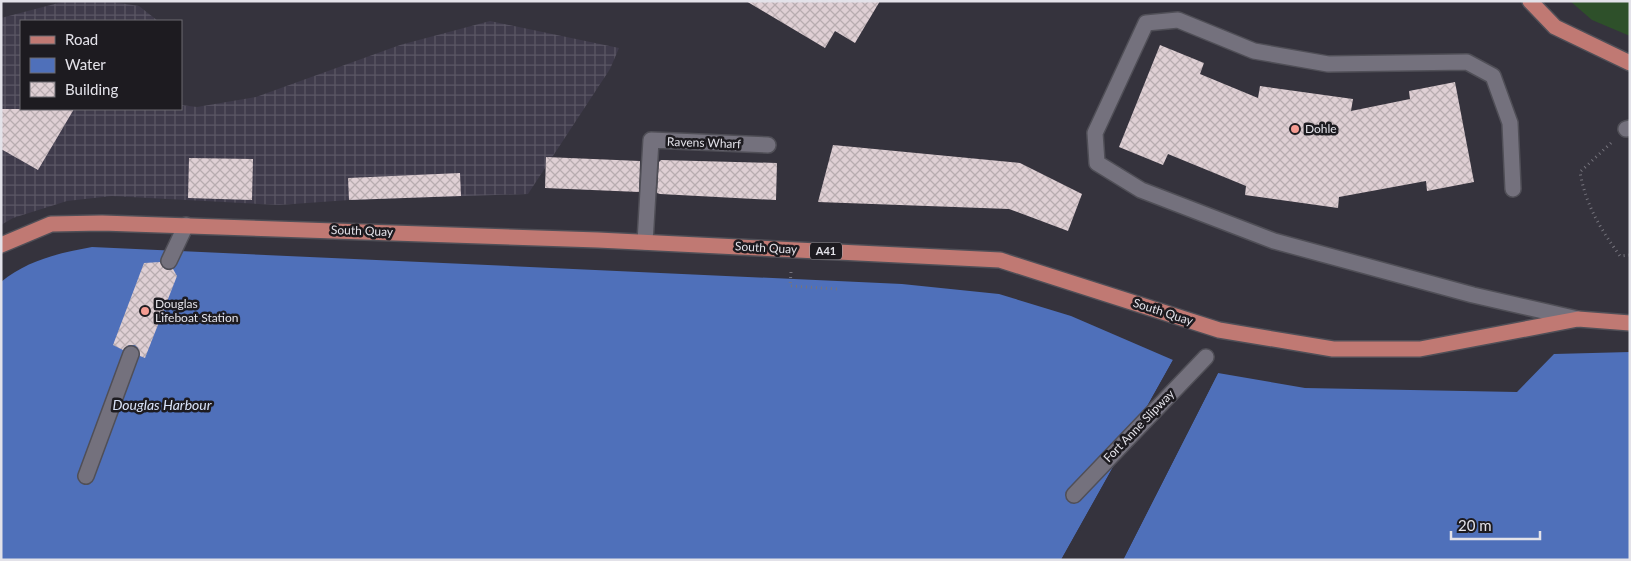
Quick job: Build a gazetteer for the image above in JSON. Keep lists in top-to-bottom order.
{
  "streets": {
    "main road": ["South Quay", "A41"],
    "lane": ["Ravens Wharf", "Fort Anne Slipway"]
  },
  "crossings": [
    ["Ravens Wharf", "South Quay"]
  ],
  "water": ["Douglas Harbour"],
  "places": ["Dohle", "Douglas Lifeboat Station"],
  "legend": ["Road", "Water", "Building"],
  "scale_bar": "20 m"
}
